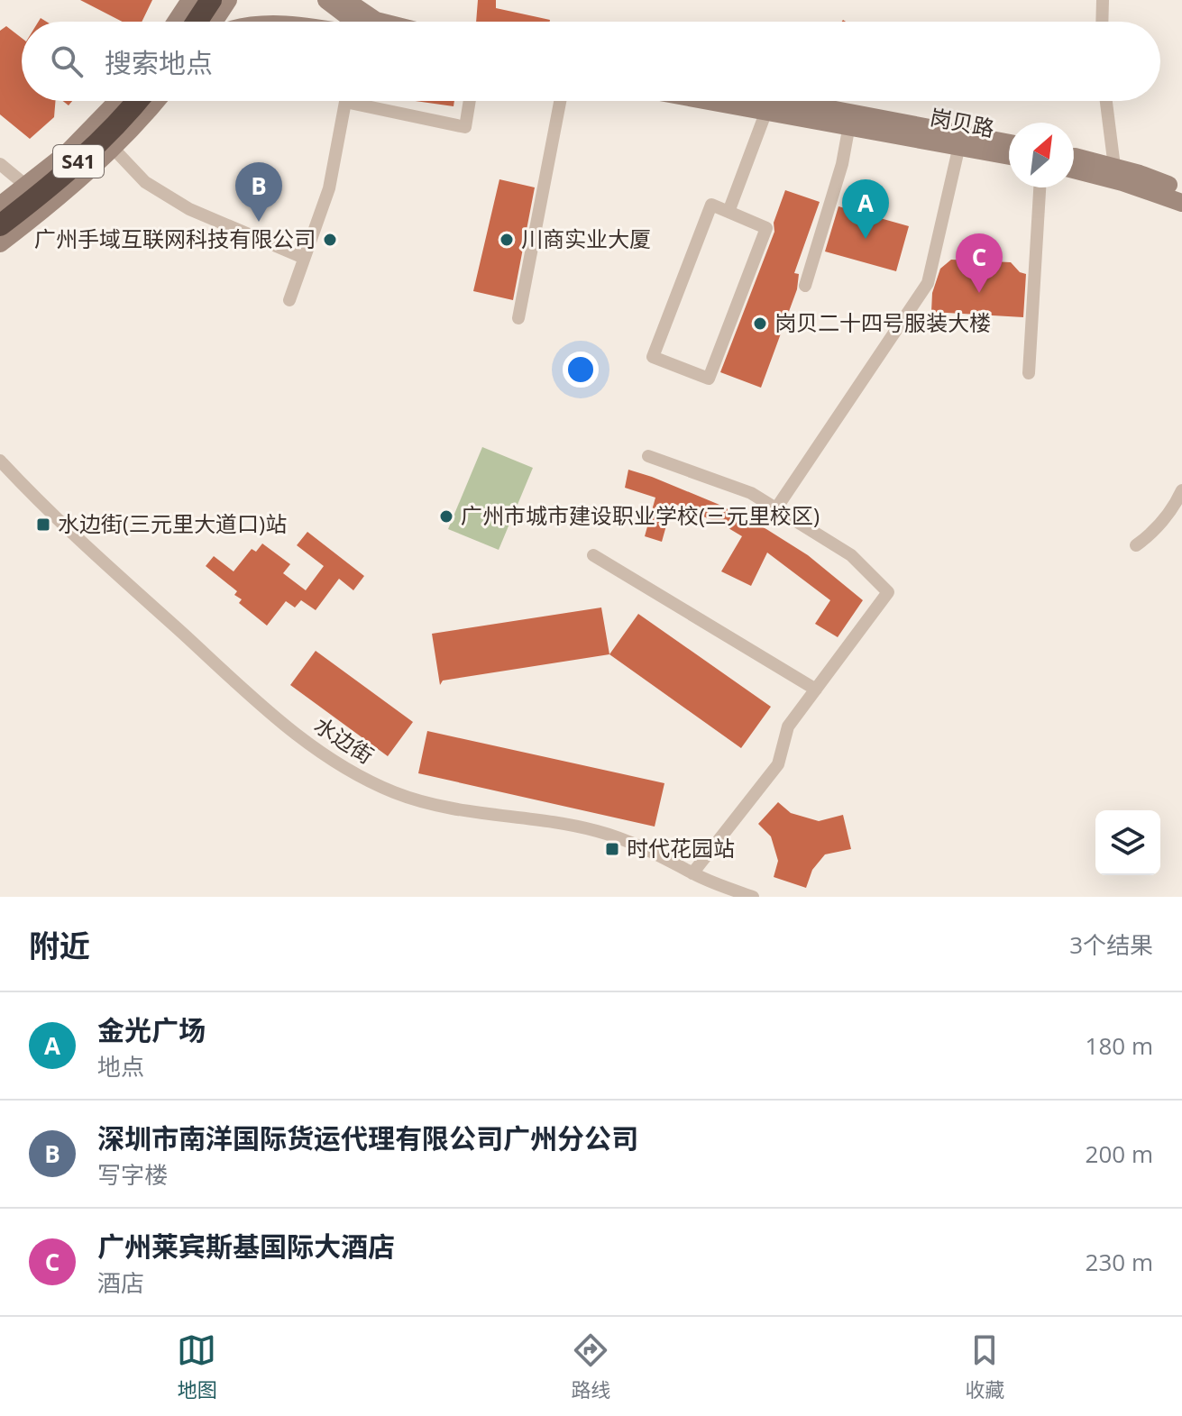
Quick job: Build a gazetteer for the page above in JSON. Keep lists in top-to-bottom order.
{
  "streets": {
    "highway": ["S41"],
    "main road": ["岗贝路"],
    "street": ["水边街"]
  },
  "places": {
    "other": [
      "广州手域互联网科技有限公司",
      "川商实业大厦",
      "岗贝二十四号服装大楼",
      "广州市城市建设职业学校(三元里校区)"
    ],
    "transit": ["水边街(三元里大道口)站", "时代花园站"]
  },
  "north": "top right",
  "page": {
    "search": "搜索地点",
    "pins": ["B", "A", "C"],
    "heading": ["附近", "3个结果"],
    "list": [
      {
        "mark": "A",
        "name": "金光广场",
        "note": "地点",
        "value": "180 m"
      },
      {
        "mark": "B",
        "name": "深圳市南洋国际货运代理有限公司广州分公司",
        "note": "写字楼",
        "value": "200 m"
      },
      {
        "mark": "C",
        "name": "广州莱宾斯基国际大酒店",
        "note": "酒店",
        "value": "230 m"
      }
    ],
    "nav": ["地图", "路线", "收藏"]
  }
}
